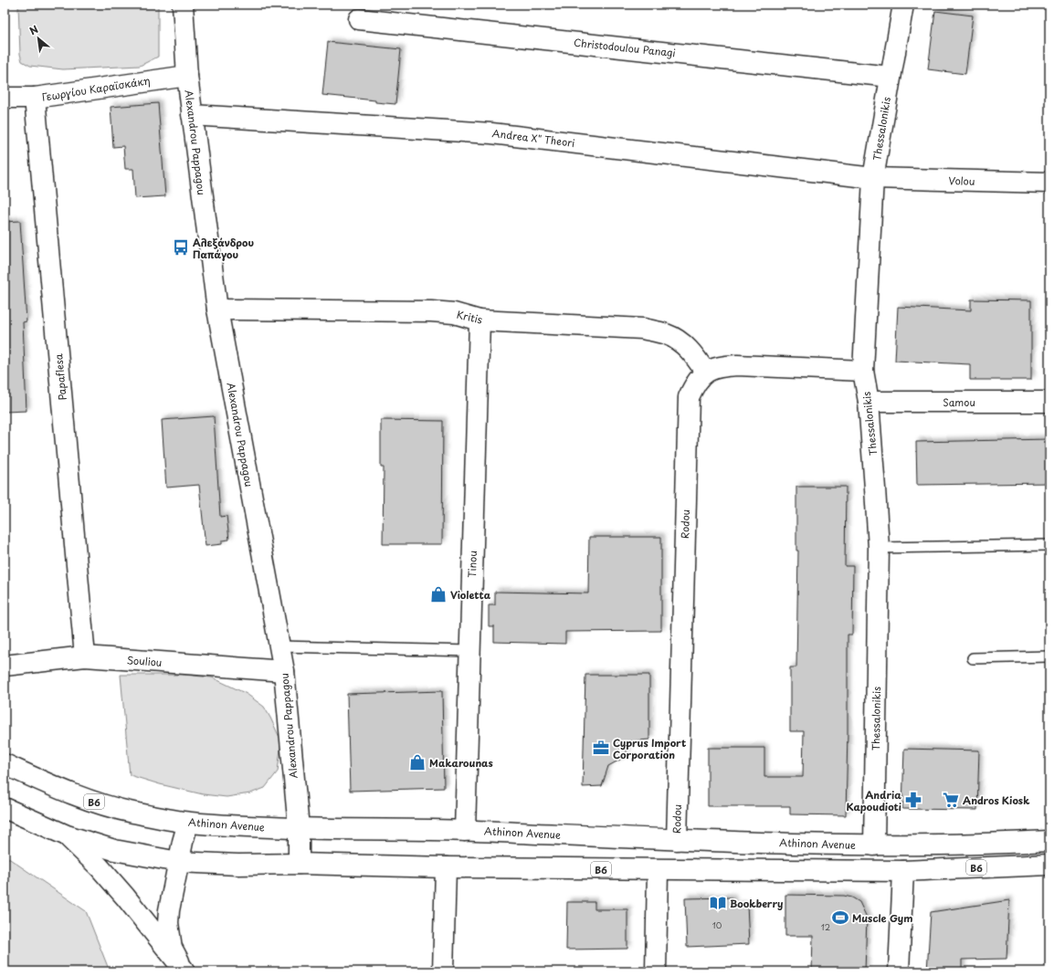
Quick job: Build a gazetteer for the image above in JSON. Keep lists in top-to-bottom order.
{
  "streets": {
    "street": [
      "Christodoulou Panagi",
      "Γεωργίου Καραϊσκάκη",
      "Thessalonikis",
      "Andrea X\" Theori",
      "Alexandrou Pappagou",
      "Volou",
      "Kritis",
      "Papaflesa",
      "Samou",
      "Rodou",
      "Tinou",
      "Souliou",
      "B6",
      "Athinon Avenue"
    ]
  },
  "crossings": [
    ["Christodoulou Panagi", "Thessalonikis"],
    ["Γεωργίου Καραϊσκάκη", "Alexandrou Pappagou"],
    ["Γεωργίου Καραϊσκάκη", "Papaflesa"],
    ["Thessalonikis", "Andrea X\" Theori"],
    ["Thessalonikis", "Volou"],
    ["Thessalonikis", "Samou"],
    ["Thessalonikis", "Athinon Avenue"],
    ["Andrea X\" Theori", "Alexandrou Pappagou"],
    ["Andrea X\" Theori", "Volou"],
    ["Alexandrou Pappagou", "Kritis"],
    ["Alexandrou Pappagou", "Souliou"],
    ["Alexandrou Pappagou", "B6"],
    ["Alexandrou Pappagou", "Athinon Avenue"],
    ["Kritis", "Rodou"],
    ["Kritis", "Tinou"],
    ["Papaflesa", "Souliou"],
    ["Rodou", "Athinon Avenue"],
    ["Tinou", "Athinon Avenue"]
  ],
  "places": {
    "bus stop": ["Αλεξάνδρου Παπάγου"],
    "shop": ["Violetta", "Makarounas"],
    "office": ["Cyprus Import Corporation"],
    "pharmacy": ["Andria Kapoudioti"],
    "supermarket": ["Andros Kiosk"],
    "library": ["Bookberry"],
    "sports": ["Muscle Gym"]
  },
  "house_numbers": ["10", "12"],
  "north": "top left"
}
